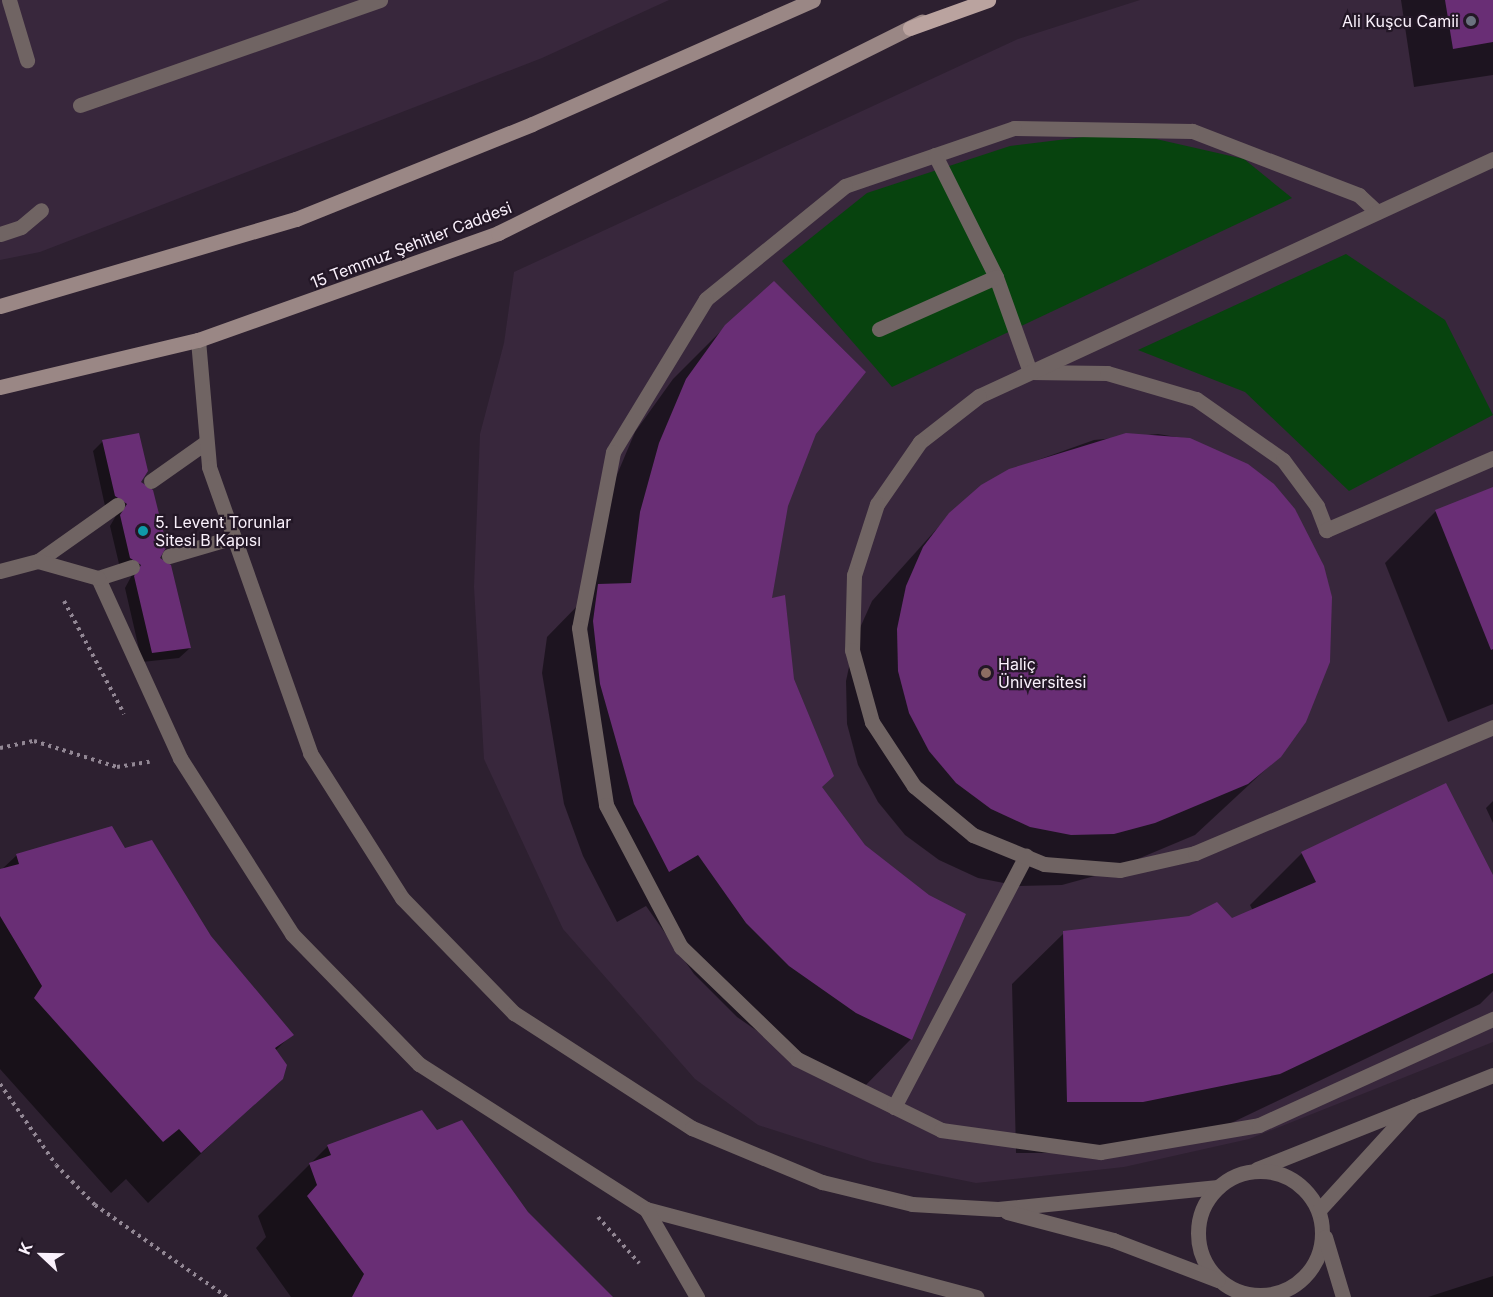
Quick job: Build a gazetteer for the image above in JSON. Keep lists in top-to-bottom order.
{
  "streets": {
    "main road": ["15 Temmuz Şehitler Caddesi"]
  },
  "places": ["Ali Kuşcu Camii", "5. Levent Torunlar Sitesi B Kapısı", "Haliç Üniversitesi"],
  "north": "left"
}
